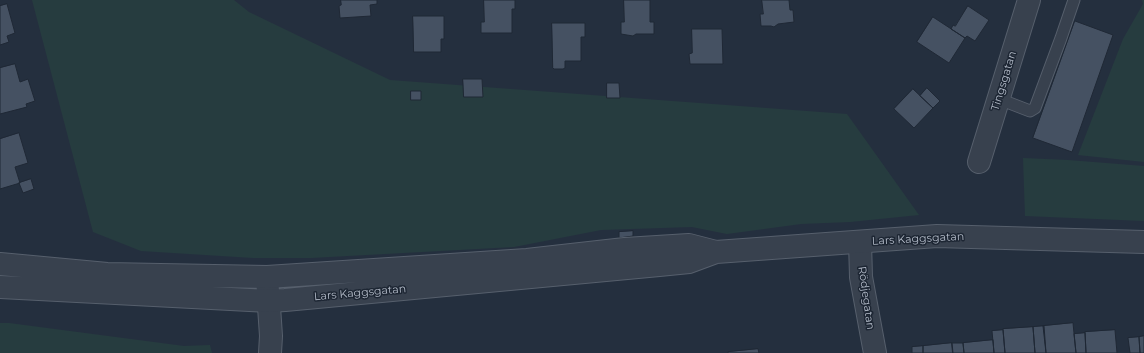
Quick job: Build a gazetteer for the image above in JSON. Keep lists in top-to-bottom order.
{
  "streets": {
    "street": ["Tingsgatan", "Lars Kaggsgatan", "Rödjegatan"]
  },
  "crossings": [
    ["Lars Kaggsgatan", "Rödjegatan"]
  ]
}
